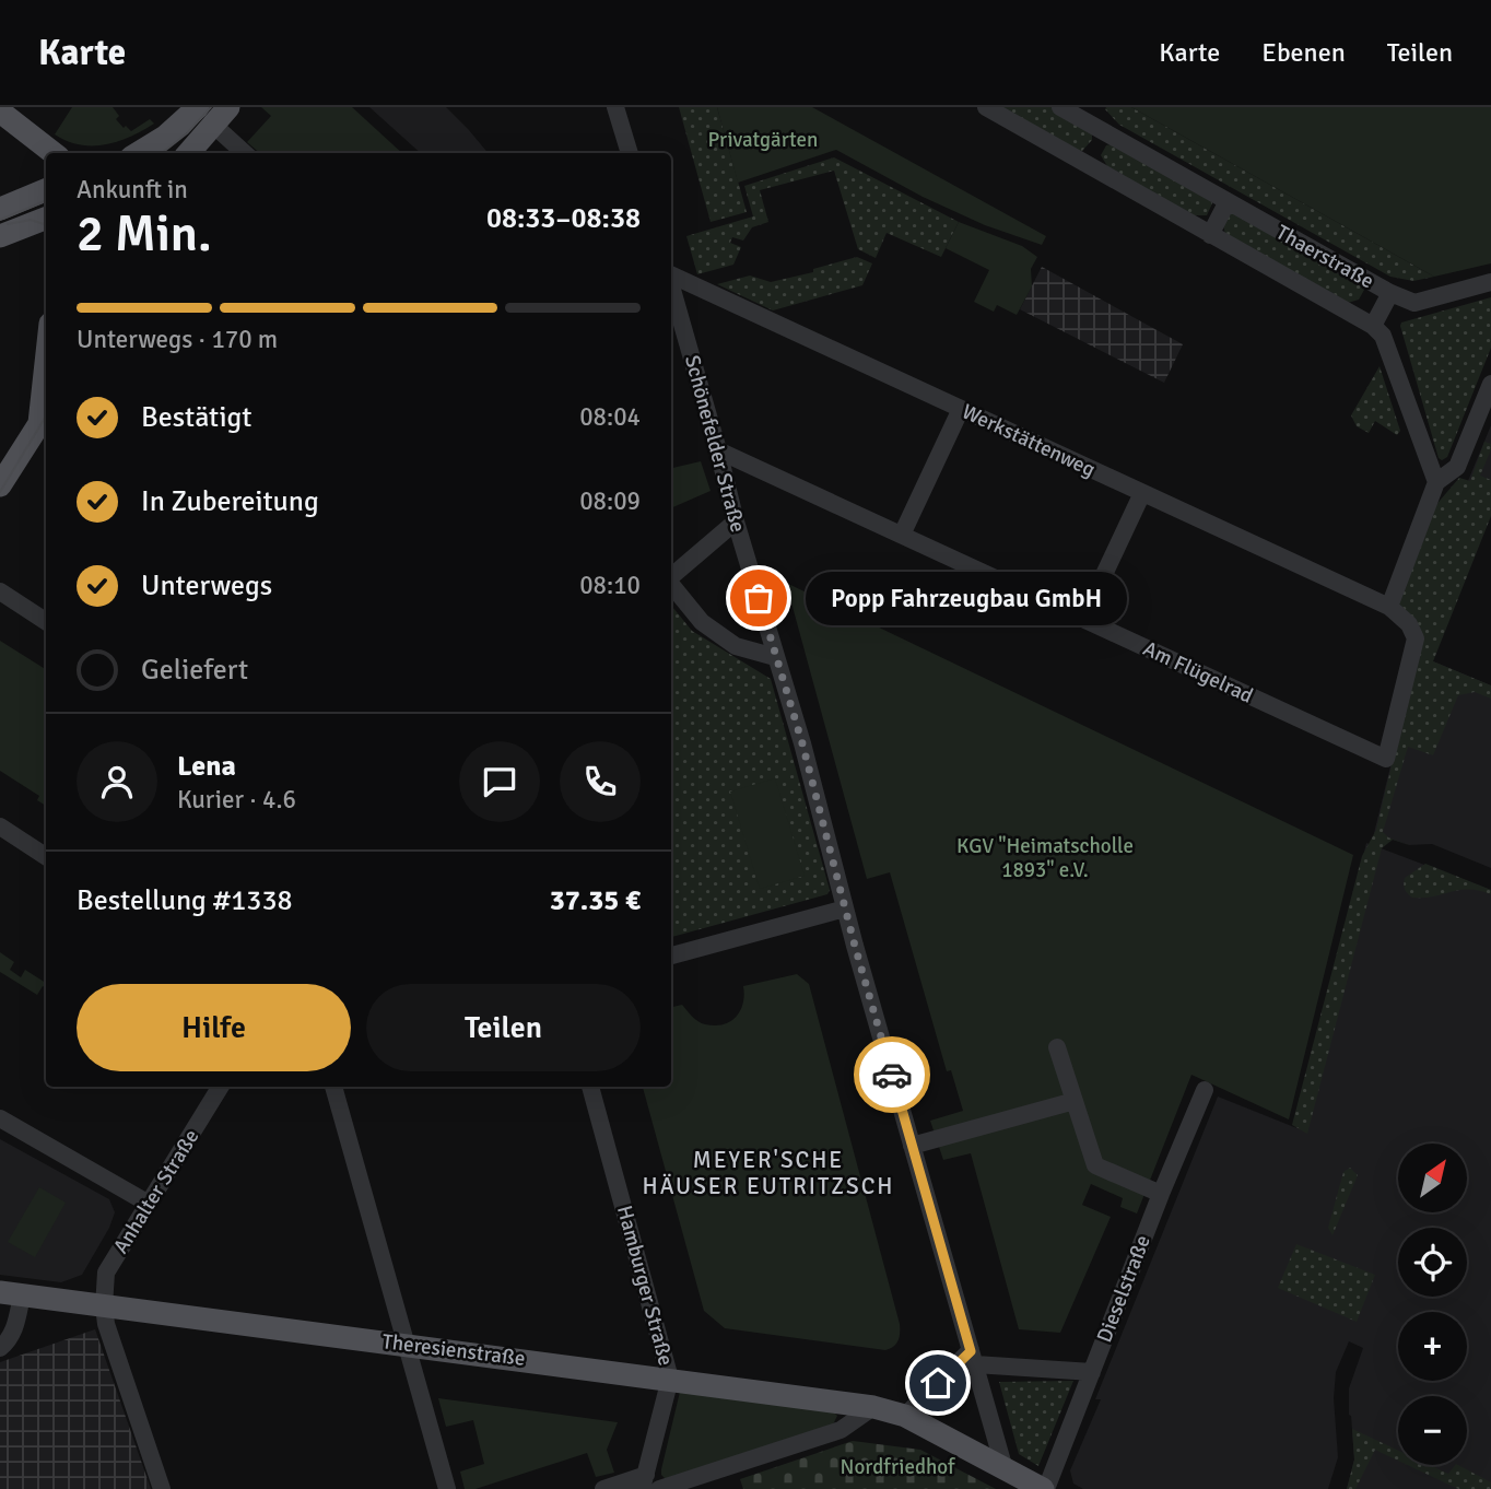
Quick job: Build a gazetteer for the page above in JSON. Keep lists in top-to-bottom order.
{
  "streets": {
    "main road": ["Theresienstraße"],
    "street": [
      "Thaerstraße",
      "Werkstättenweg",
      "Schönefelder Straße",
      "Am Flügelrad",
      "Anhalter Straße",
      "Hamburger Straße",
      "Dieselstraße"
    ]
  },
  "crossings": [
    ["Werkstättenweg", "Am Flügelrad"],
    ["Schönefelder Straße", "Am Flügelrad"],
    ["Schönefelder Straße", "Theresienstraße"],
    ["Anhalter Straße", "Theresienstraße"],
    ["Hamburger Straße", "Theresienstraße"],
    ["Dieselstraße", "Theresienstraße"]
  ],
  "districts": ["MEYER'SCHE HÄUSER EUTRITZSCH"],
  "parks": ["Privatgärten", "KGV \"Heimatscholle 1893\" e.V.", "Nordfriedhof"],
  "places": ["Popp Fahrzeugbau GmbH"],
  "north": "top right",
  "page": {
    "header": "Karte",
    "nav": ["Karte", "Ebenen", "Teilen"],
    "heading": ["2 Min.", "Ankunft in", "08:33–08:38"],
    "panel": [
      "Lena",
      "Kurier · 4.6",
      "Bestellung #1338",
      "37.35 €"
    ],
    "bar": "Unterwegs · 170 m",
    "list": [
      ["Bestätigt", "08:04"],
      ["In Zubereitung", "08:09"],
      ["Unterwegs", "08:10"],
      "Geliefert"
    ],
    "bubble": "Popp Fahrzeugbau GmbH",
    "buttons": ["Hilfe", "Teilen"],
    "map_buttons": ["+", "−"]
  }
}
